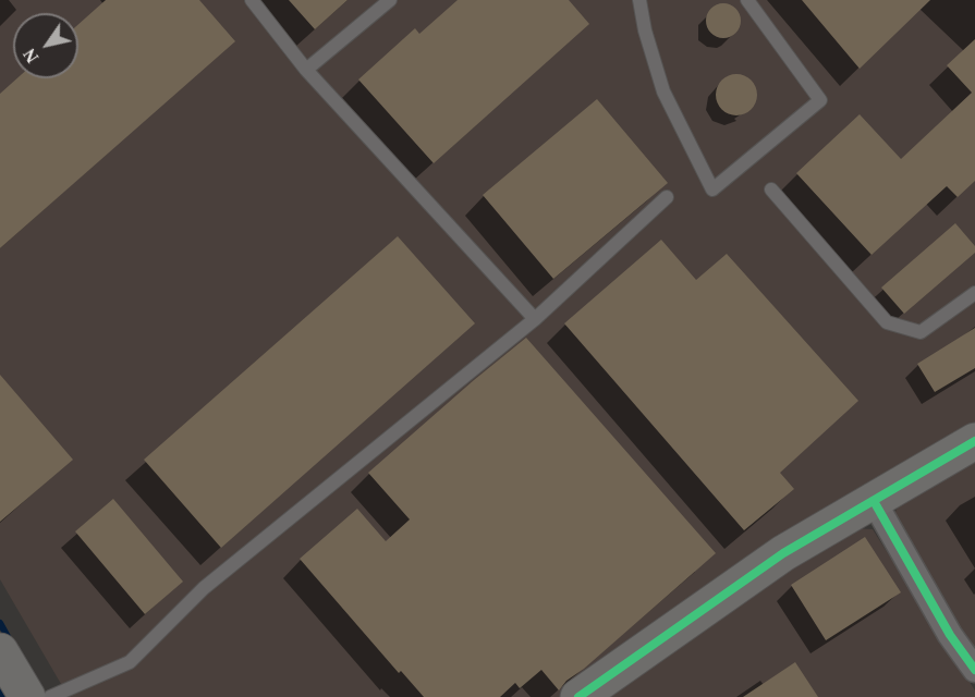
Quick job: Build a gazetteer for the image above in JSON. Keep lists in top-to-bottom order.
{
  "north": "bottom left"
}
